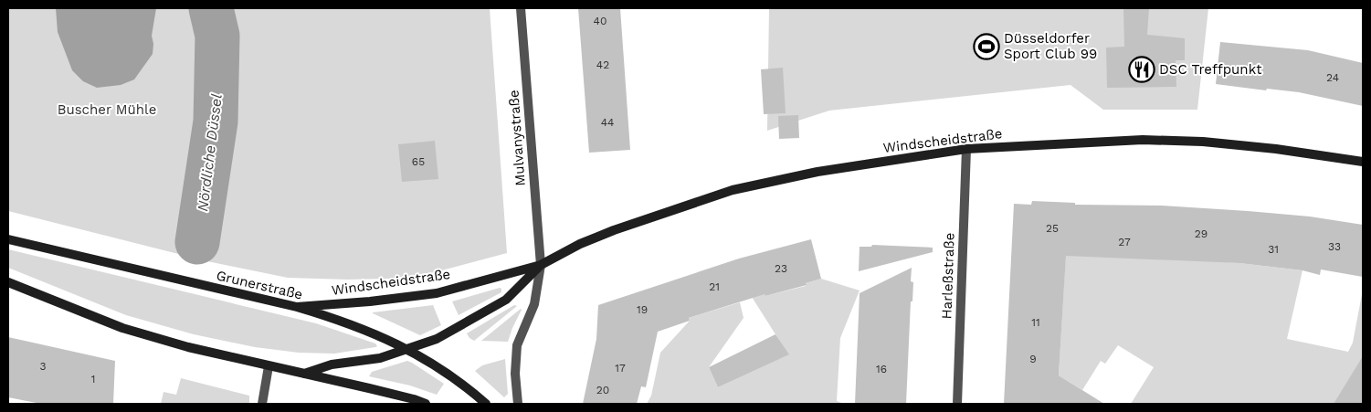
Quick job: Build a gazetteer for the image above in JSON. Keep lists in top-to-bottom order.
{
  "streets": {
    "main road": ["Windscheidstraße", "Grunerstraße"],
    "street": ["Mulvanystraße", "Harleßstraße"]
  },
  "crossings": [
    ["Mulvanystraße", "Windscheidstraße"],
    ["Windscheidstraße", "Harleßstraße"],
    ["Windscheidstraße", "Grunerstraße"]
  ],
  "water": ["Nördliche Düssel"],
  "parks": ["Buscher Mühle"],
  "places": {
    "sports": ["Düsseldorfer Sport Club 99"],
    "restaurant": ["DSC Treffpunkt"]
  },
  "house_numbers": [
    "40",
    "42",
    "24",
    "44",
    "65",
    "25",
    "29",
    "27",
    "33",
    "31",
    "23",
    "21",
    "19",
    "11",
    "9",
    "3",
    "17",
    "16",
    "1",
    "20"
  ]
}
